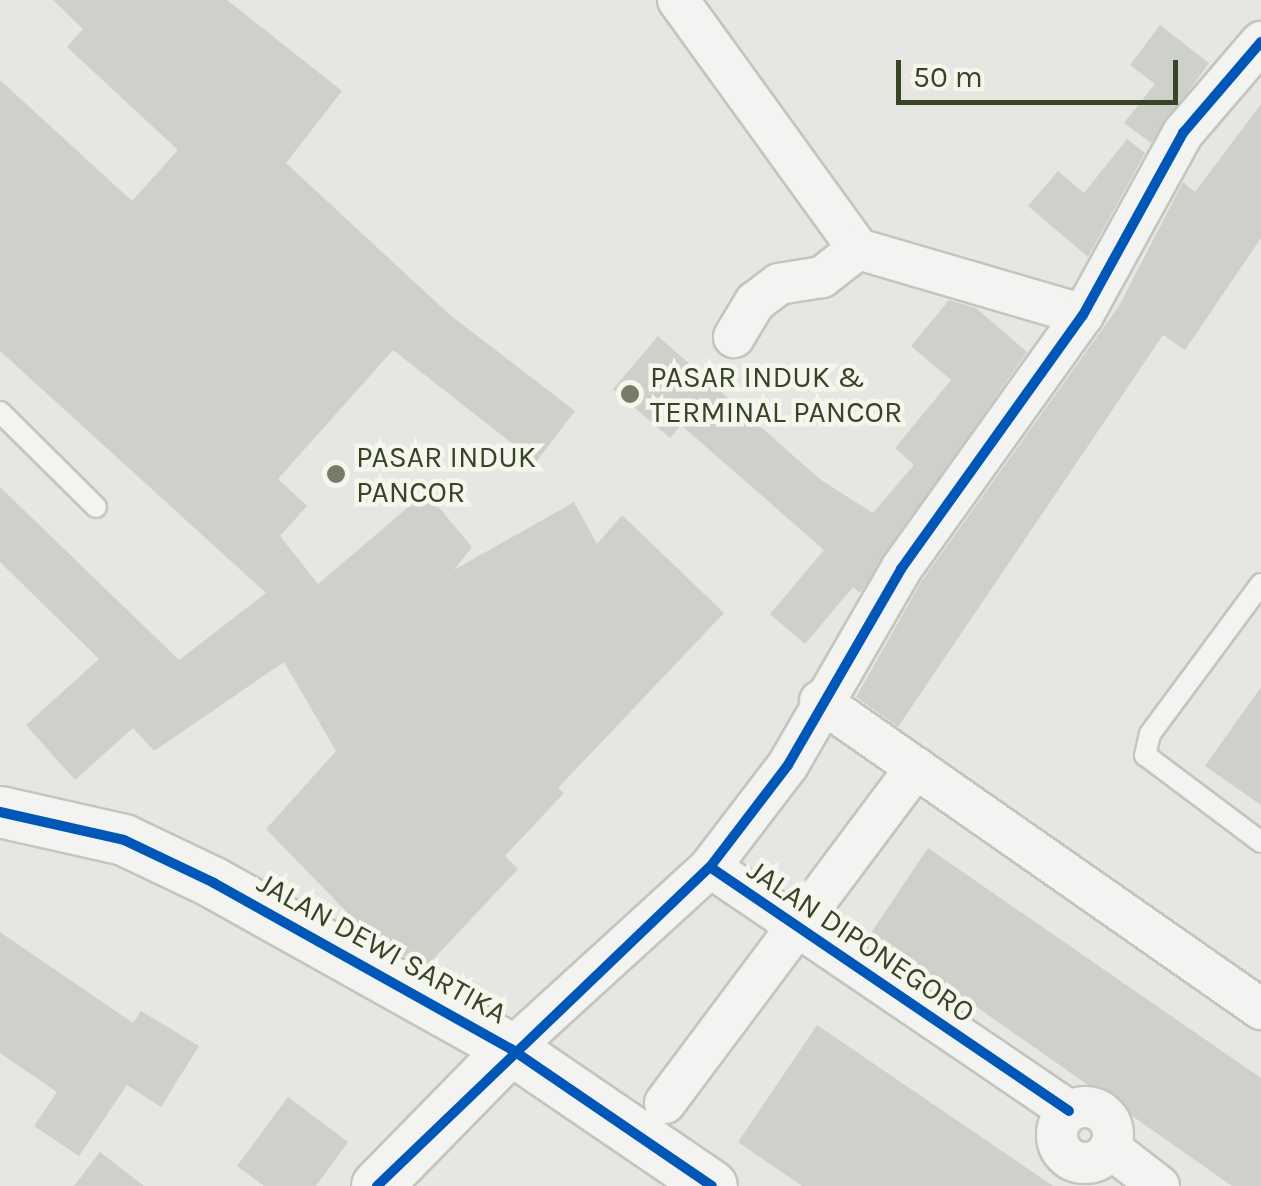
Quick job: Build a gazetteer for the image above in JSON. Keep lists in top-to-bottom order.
{
  "streets": {
    "street": ["JALAN DIPONEGORO", "JALAN DEWI SARTIKA"]
  },
  "crossings": [
    ["JALAN DIPONEGORO", "JALAN DEWI SARTIKA"]
  ],
  "places": ["PASAR INDUK & TERMINAL PANCOR", "PASAR INDUK PANCOR"],
  "scale_bar": "50 m"
}
